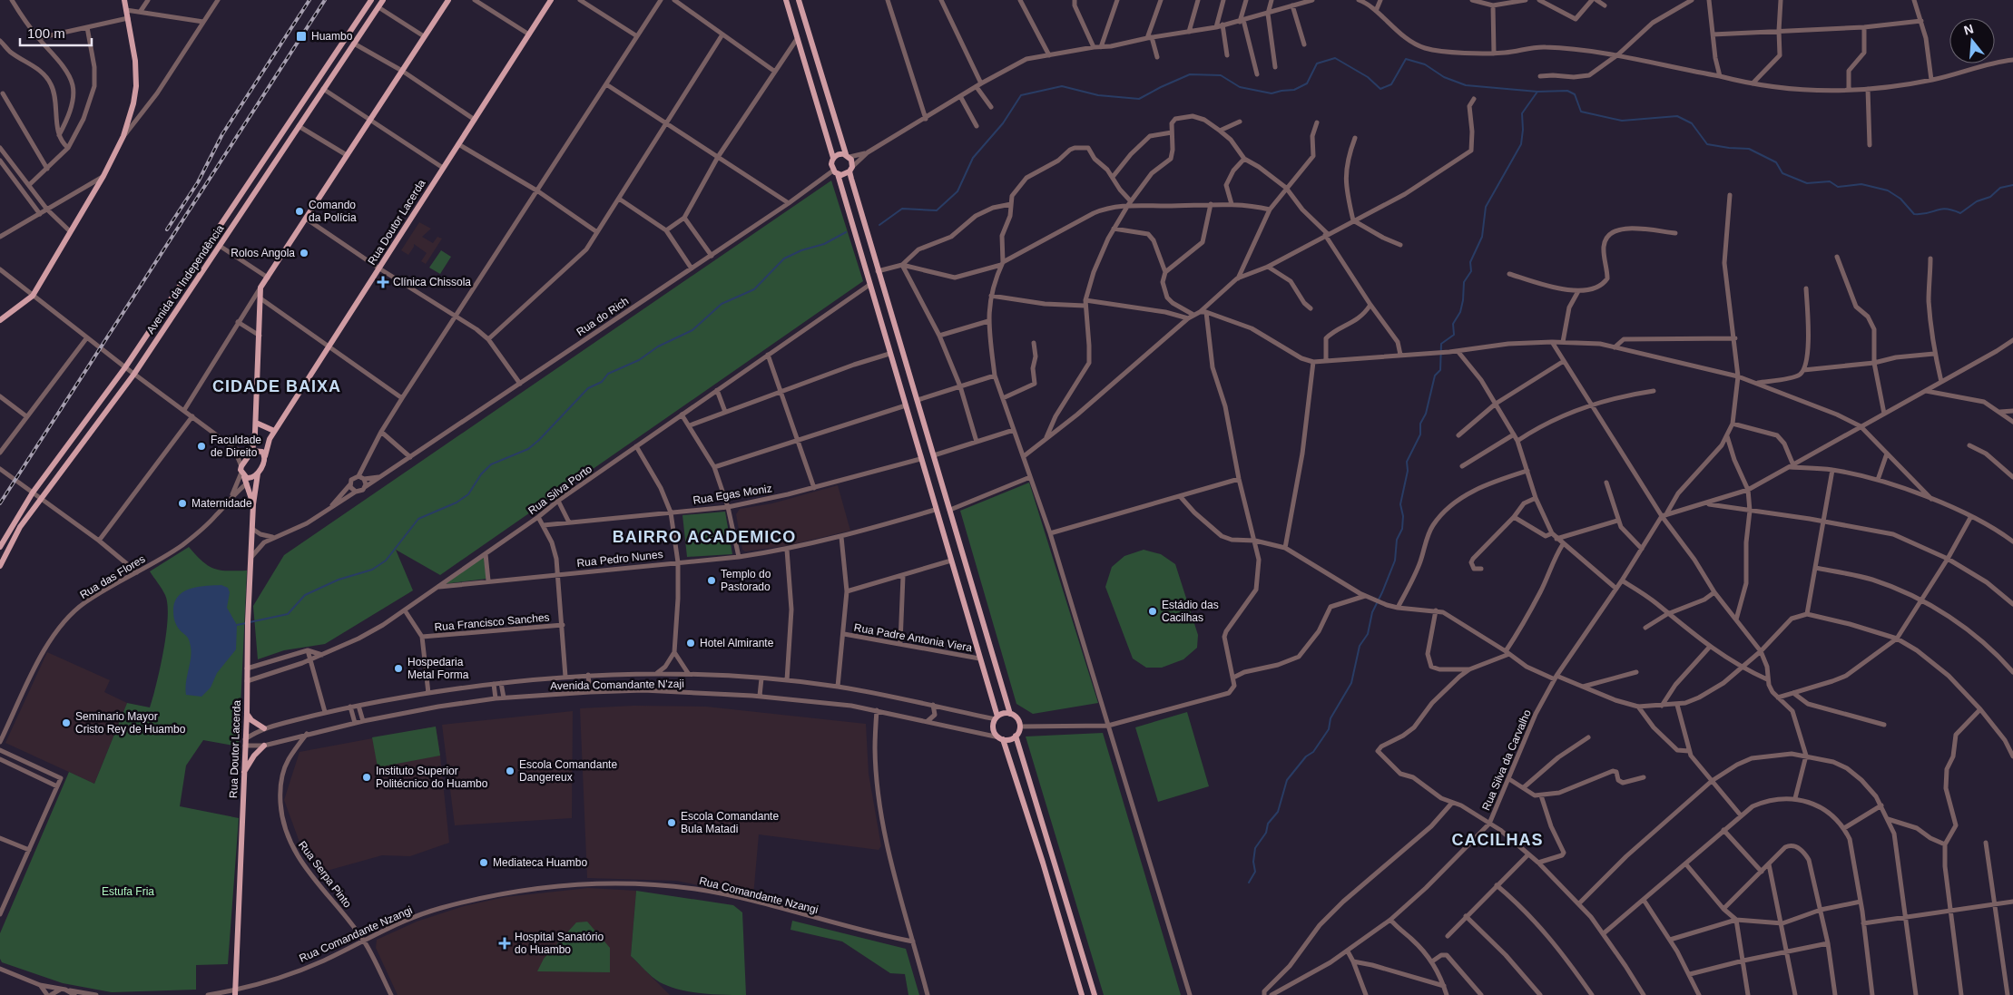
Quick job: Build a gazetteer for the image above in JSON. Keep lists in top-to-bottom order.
{
  "streets": {
    "main road": ["Rua Doutor Lacerda", "Avenida da Independência"],
    "street": [
      "Rua do Rich",
      "Rua Silva Porto",
      "Rua Egas Moniz",
      "Rua Pedro Nunes",
      "Rua das Flores",
      "Rua Francisco Sanches",
      "Rua Padre Antonia Viera",
      "Avenida Comandante N'zaji",
      "Rua Silva da Carvalho",
      "Rua Serpa Pinto",
      "Rua Comandante Nzangi"
    ]
  },
  "crossings": [
    ["Rua Doutor Lacerda", "Rua Silva Porto"],
    ["Rua Doutor Lacerda", "Rua das Flores"],
    ["Rua Doutor Lacerda", "Avenida Comandante N'zaji"],
    ["Rua Doutor Lacerda", "Rua Comandante Nzangi"],
    ["Rua Silva Porto", "Rua Pedro Nunes"],
    ["Avenida Comandante N'zaji", "Rua Serpa Pinto"],
    ["Rua Serpa Pinto", "Rua Comandante Nzangi"]
  ],
  "districts": ["CIDADE BAIXA", "BAIRRO ACADEMICO", "CACILHAS"],
  "parks": ["Estufa Fria"],
  "places": {
    "transit": ["Huambo"],
    "other": [
      "Comando da Polícia",
      "Rolos Angola",
      "Faculdade de Direito",
      "Maternidade",
      "Templo do Pastorado",
      "Estádio das Cacilhas",
      "Hotel Almirante",
      "Hospedaria Metal Forma",
      "Seminario Mayor Cristo Rey de Huambo",
      "Escola Comandante Dangereux",
      "Instituto Superior Politécnico do Huambo",
      "Escola Comandante Bula Matadi",
      "Mediateca Huambo"
    ],
    "health": ["Clínica Chissola", "Hospital Sanatório do Huambo"]
  },
  "scale_bar": "100 m",
  "north": "top"
}
